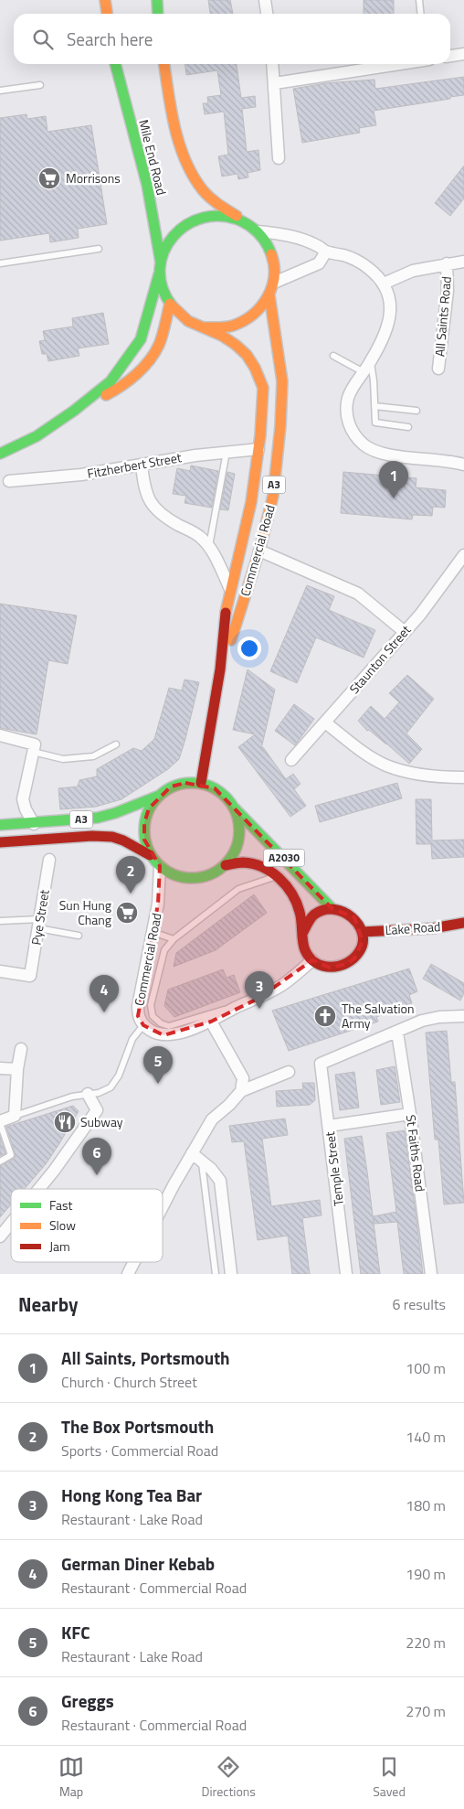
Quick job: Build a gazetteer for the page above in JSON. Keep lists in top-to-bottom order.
{
  "streets": {
    "main road": [
      "Mile End Road",
      "A3",
      "Commercial Road",
      "A2030",
      "Lake Road"
    ],
    "street": [
      "All Saints Road",
      "Fitzherbert Street",
      "Staunton Street",
      "Pye Street",
      "St Faiths Road",
      "Temple Street"
    ]
  },
  "crossings": [
    ["Mile End Road", "Commercial Road"],
    ["Fitzherbert Street", "Commercial Road"],
    ["A3", "Commercial Road"],
    ["A3", "A2030"],
    ["Commercial Road", "A2030"],
    ["A2030", "Lake Road"],
    ["St Faiths Road", "Temple Street"]
  ],
  "places": {
    "supermarket": ["Morrisons", "Sun Hung Chang"],
    "church": ["The Salvation Army"],
    "restaurant": ["Subway"]
  },
  "legend": ["Fast", "Slow", "Jam"],
  "page": {
    "search": "Search here",
    "pins": [
      "1",
      "2",
      "3",
      "4",
      "5",
      "6"
    ],
    "heading": ["Nearby", "6 results"],
    "list": [
      {
        "mark": "1",
        "name": "All Saints, Portsmouth",
        "note": "Church · Church Street",
        "value": "100 m"
      },
      {
        "mark": "2",
        "name": "The Box Portsmouth",
        "note": "Sports · Commercial Road",
        "value": "140 m"
      },
      {
        "mark": "3",
        "name": "Hong Kong Tea Bar",
        "note": "Restaurant · Lake Road",
        "value": "180 m"
      },
      {
        "mark": "4",
        "name": "German Diner Kebab",
        "note": "Restaurant · Commercial Road",
        "value": "190 m"
      },
      {
        "mark": "5",
        "name": "KFC",
        "note": "Restaurant · Lake Road",
        "value": "220 m"
      },
      {
        "mark": "6",
        "name": "Greggs",
        "note": "Restaurant · Commercial Road",
        "value": "270 m"
      }
    ],
    "nav": ["Map", "Directions", "Saved"]
  }
}
